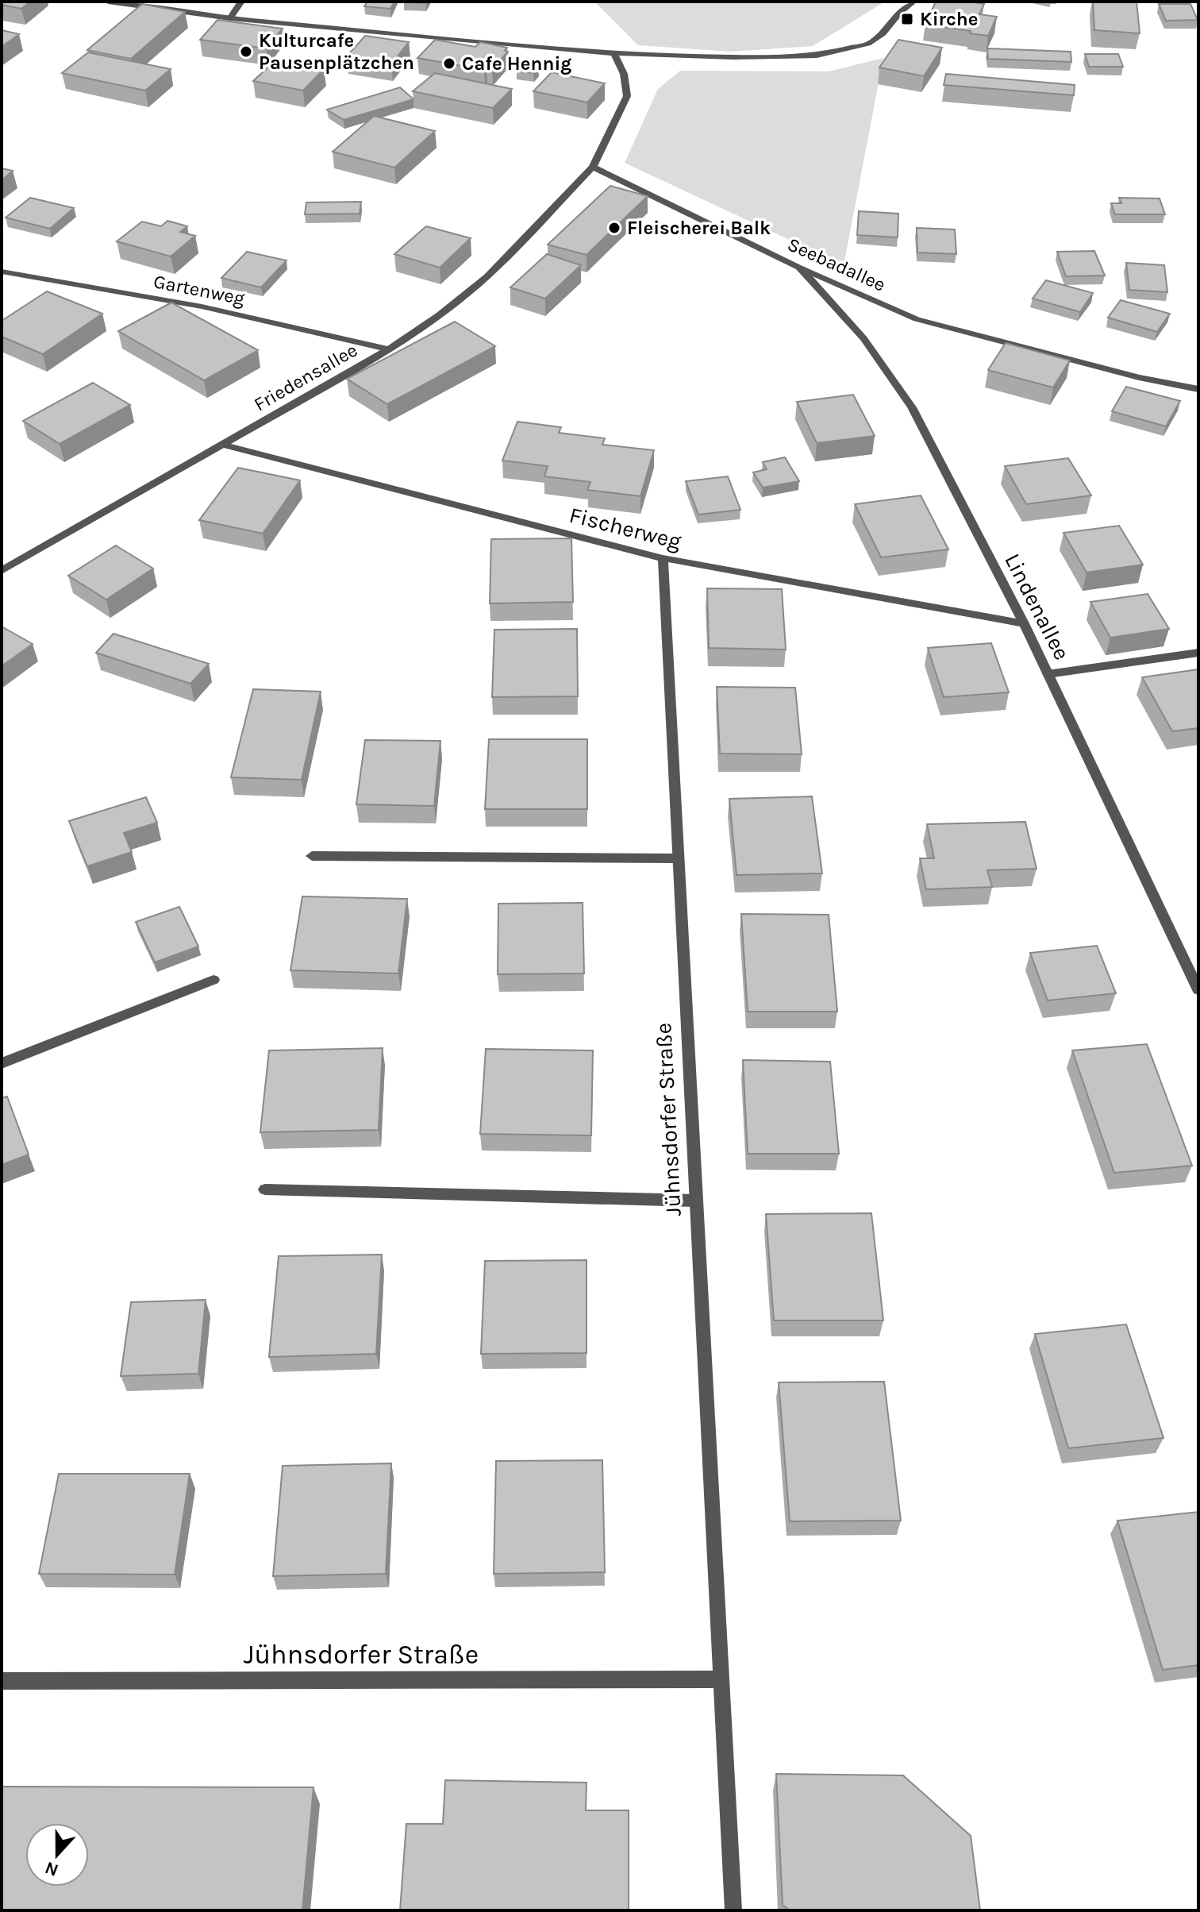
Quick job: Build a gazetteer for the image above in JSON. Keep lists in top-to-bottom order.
{
  "streets": {
    "street": [
      "Seebadallee",
      "Gartenweg",
      "Friedensallee",
      "Fischerweg",
      "Lindenallee",
      "Jühnsdorfer Straße"
    ]
  },
  "crossings": [
    ["Seebadallee", "Friedensallee"],
    ["Seebadallee", "Lindenallee"],
    ["Gartenweg", "Friedensallee"],
    ["Friedensallee", "Fischerweg"],
    ["Fischerweg", "Lindenallee"],
    ["Fischerweg", "Jühnsdorfer Straße"]
  ],
  "places": {
    "transit": ["Kirche"],
    "other": ["Kulturcafe Pausenplätzchen", "Cafe Hennig", "Fleischerei Balk"]
  },
  "north": "bottom"
}
